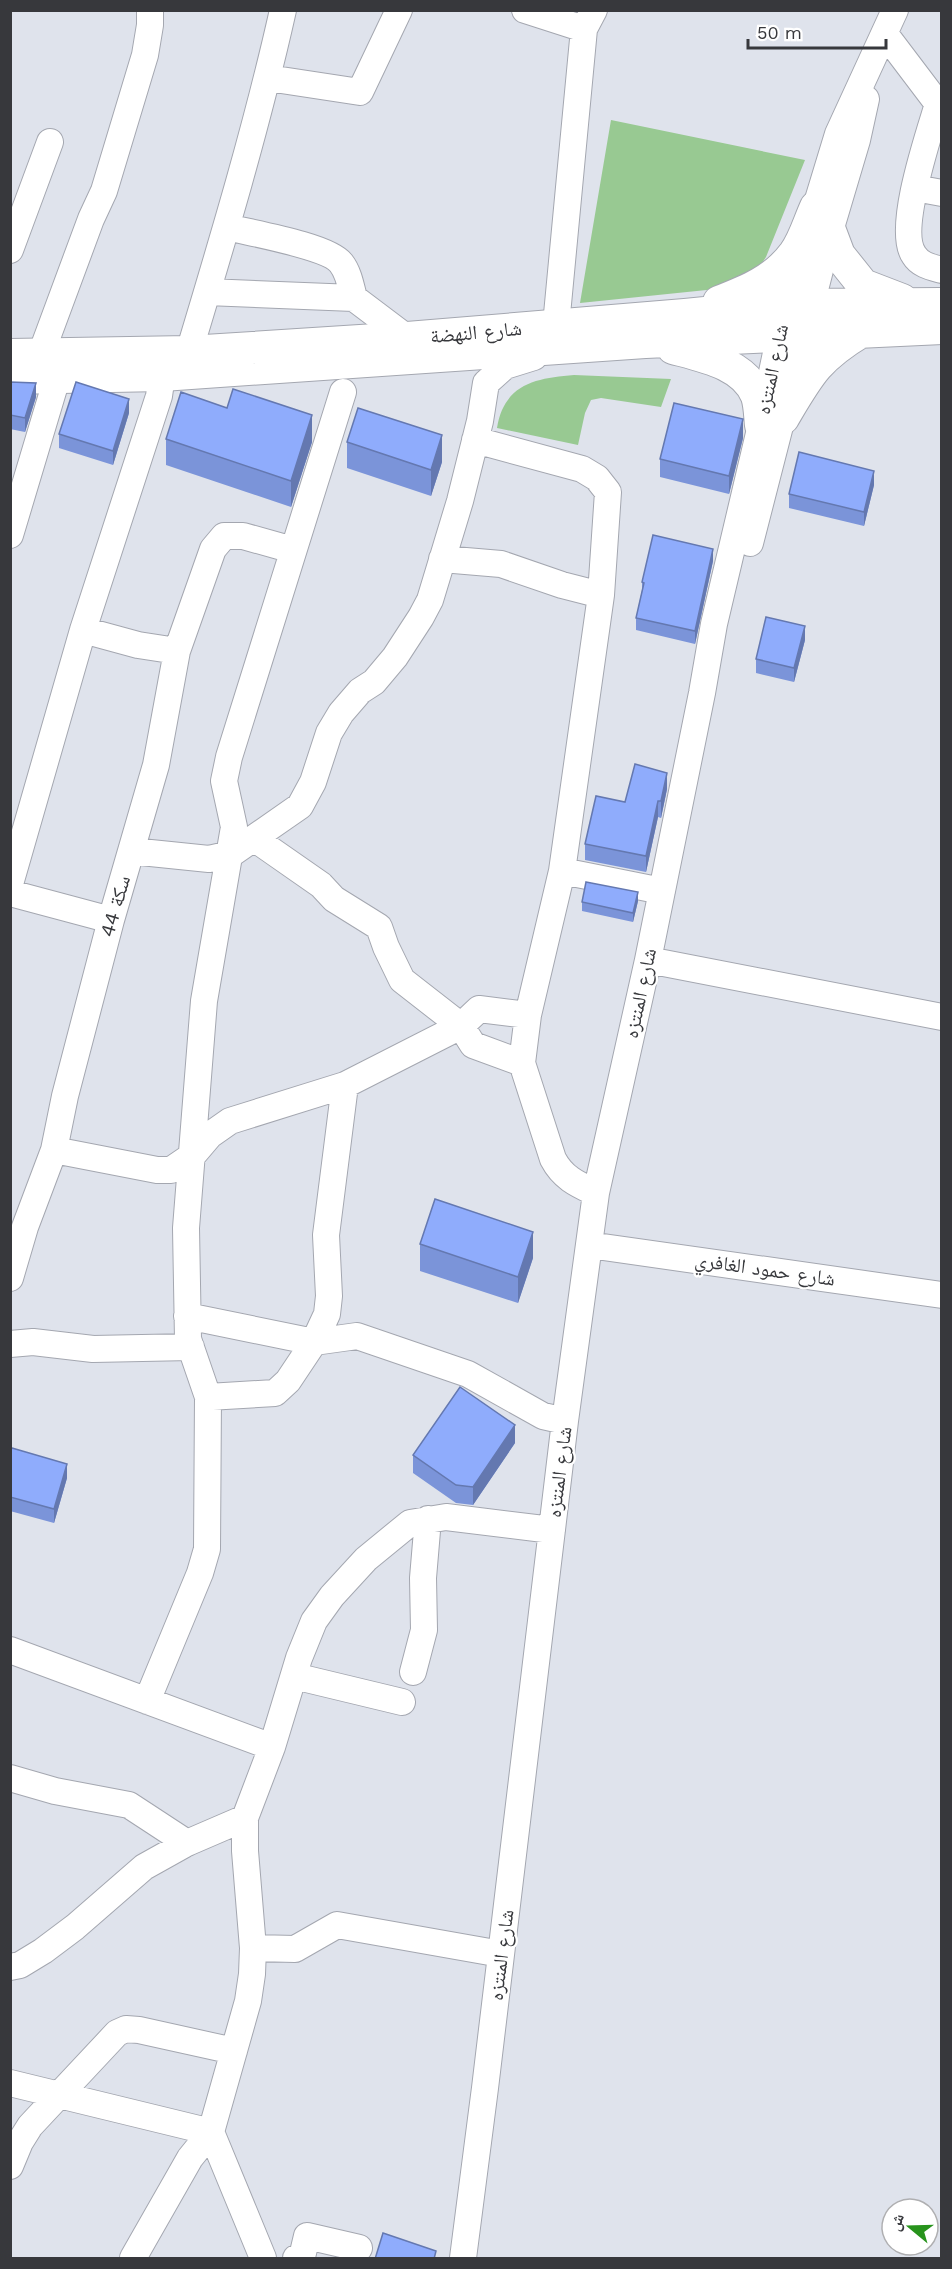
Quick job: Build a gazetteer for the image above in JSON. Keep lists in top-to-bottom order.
{
  "streets": {
    "main road": ["شارع النهضة"],
    "street": ["شارع المنتزه", "سكة 44", "شارع حمود الغافري"]
  },
  "crossings": [
    ["شارع النهضة", "شارع المنتزه"],
    ["شارع المنتزه", "شارع حمود الغافري"]
  ],
  "scale_bar": "50 m",
  "north": "left"
}
